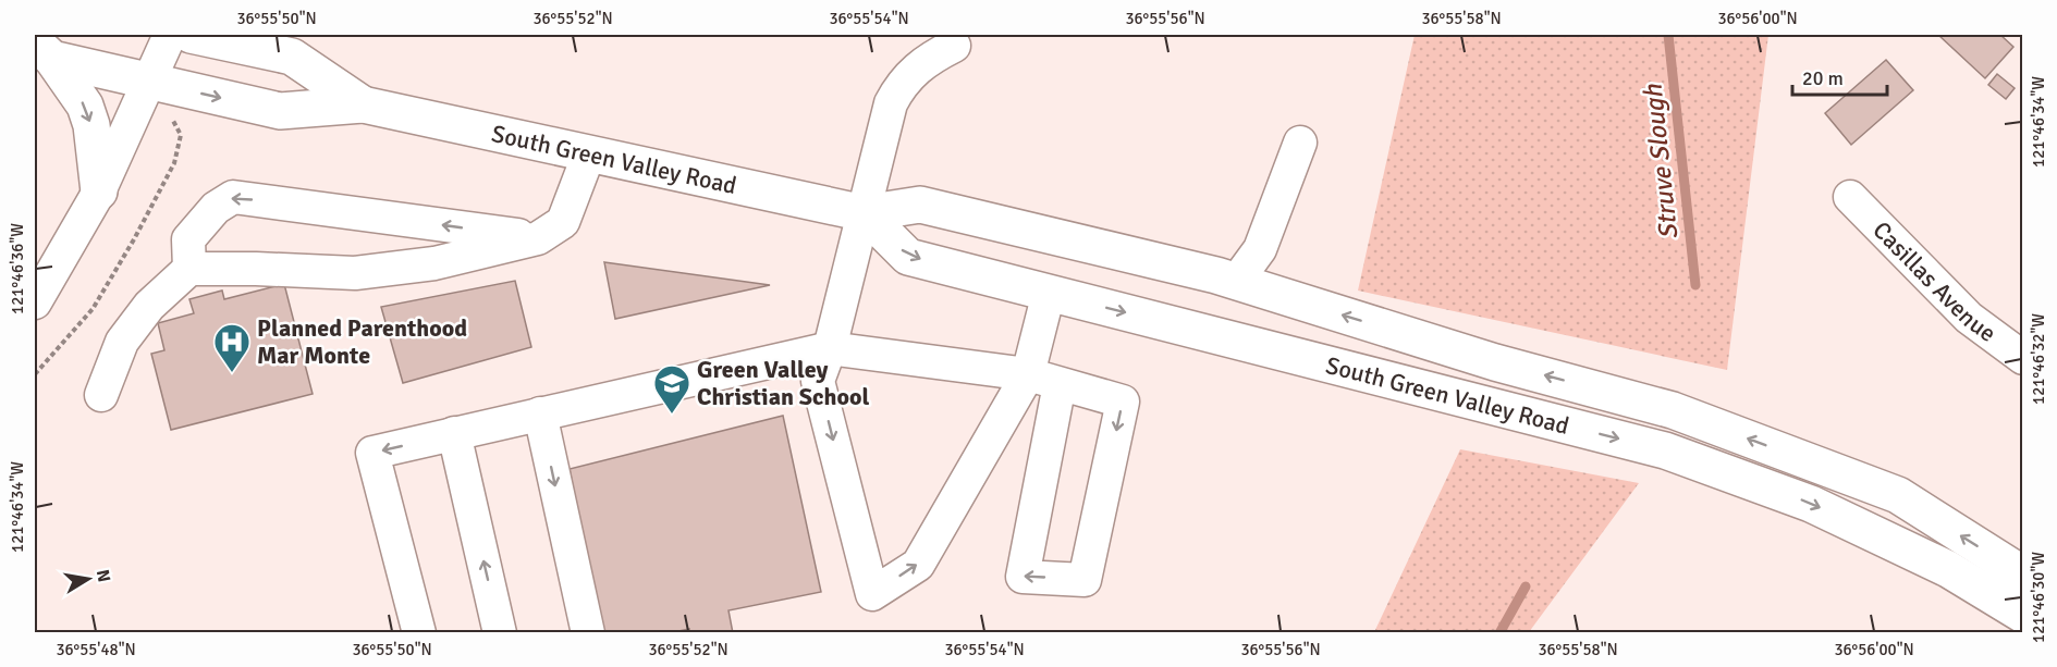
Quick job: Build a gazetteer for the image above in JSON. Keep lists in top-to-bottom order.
{
  "streets": {
    "main road": ["South Green Valley Road"],
    "street": ["Casillas Avenue"]
  },
  "water": ["Struve Slough"],
  "places": {
    "hospital": ["Planned Parenthood Mar Monte"],
    "school or university": ["Green Valley Christian School"]
  },
  "scale_bar": "20 m",
  "north": "right",
  "coordinates": [
    "36°55'50\"N",
    "36°55'52\"N",
    "36°55'54\"N",
    "36°55'56\"N",
    "36°55'58\"N",
    "36°56'00\"N",
    "121°46'34\"W",
    "121°46'36\"W",
    "121°46'32\"W",
    "121°46'30\"W",
    "36°55'48\"N"
  ]
}
